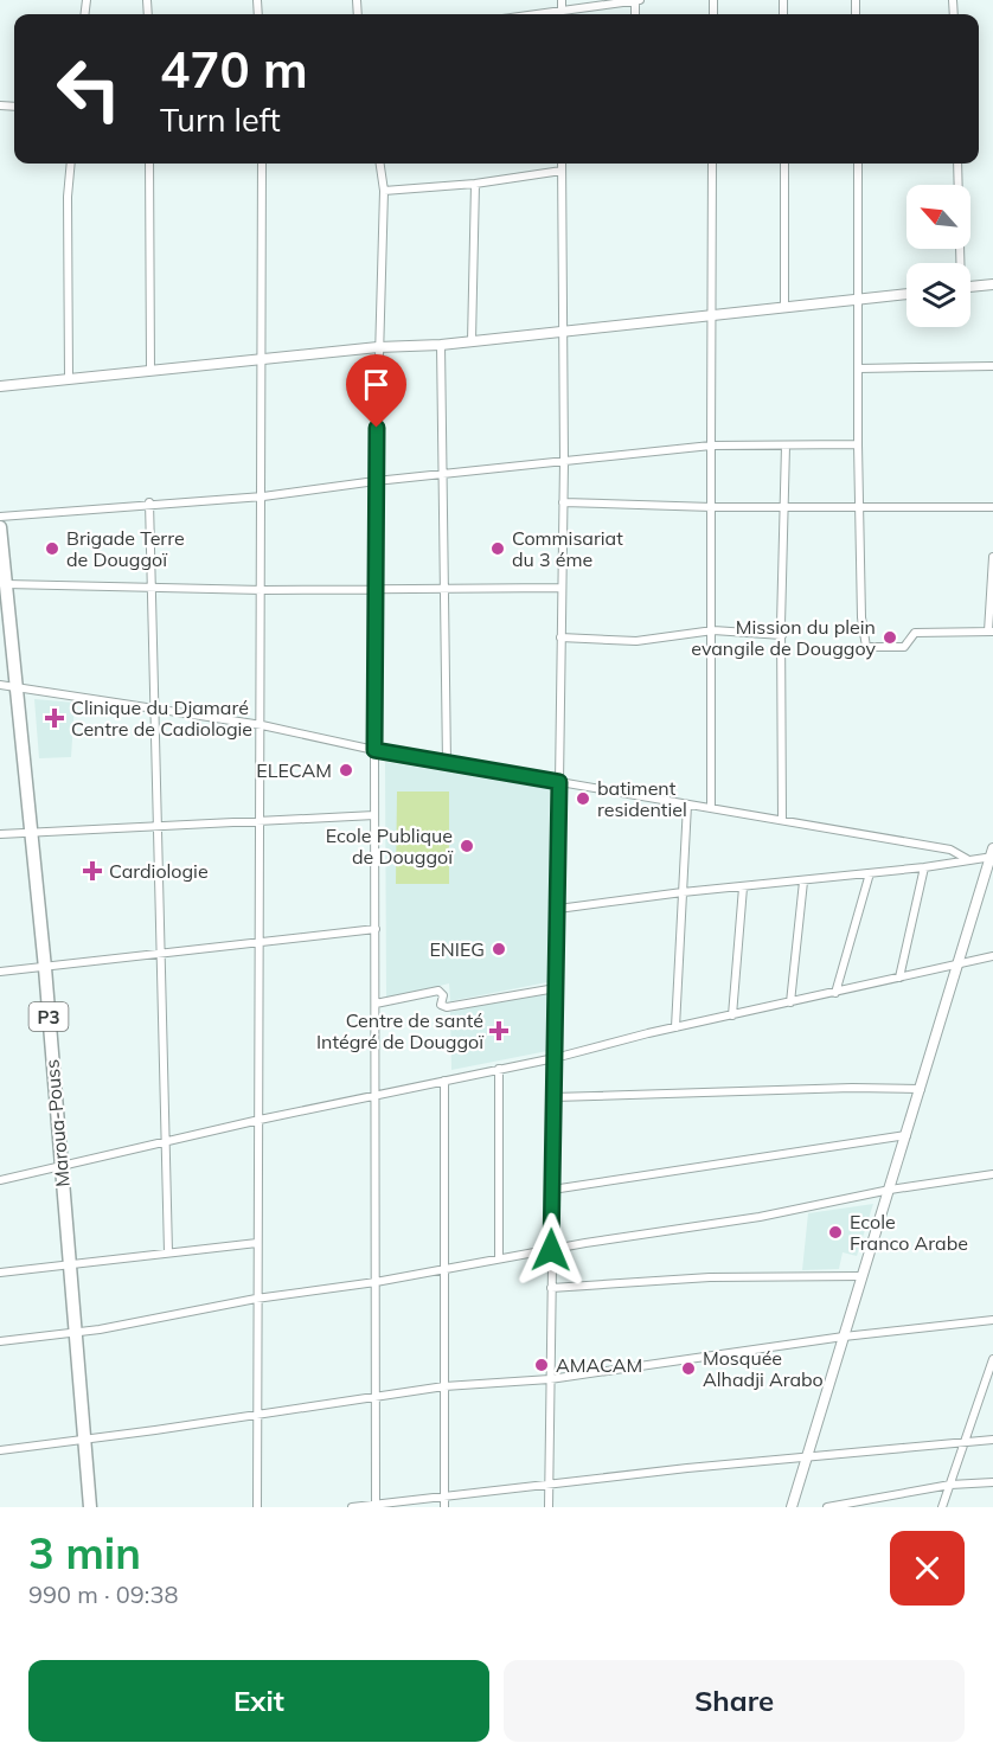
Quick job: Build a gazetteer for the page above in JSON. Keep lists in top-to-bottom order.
{
  "streets": {
    "main road": ["P3", "Maroua-Pouss"]
  },
  "places": {
    "other": [
      "Brigade Terre de Douggoï",
      "Commisariat du 3 éme",
      "Mission du plein evangile de Douggoy",
      "ELECAM",
      "batiment residentiel",
      "Ecole Publique de Douggoï",
      "ENIEG",
      "Ecole Franco Arabe",
      "AMACAM",
      "Mosquée Alhadji Arabo"
    ],
    "health": ["Clinique du Djamaré Centre de Cadiologie", "Cardiologie", "Centre de santé Intégré de Douggoï"]
  },
  "north": "top left",
  "page": {
    "turn": ["470 m", "Turn left"],
    "heading": ["3 min", "990 m · 09:38"],
    "buttons": ["Exit", "Share"]
  }
}
